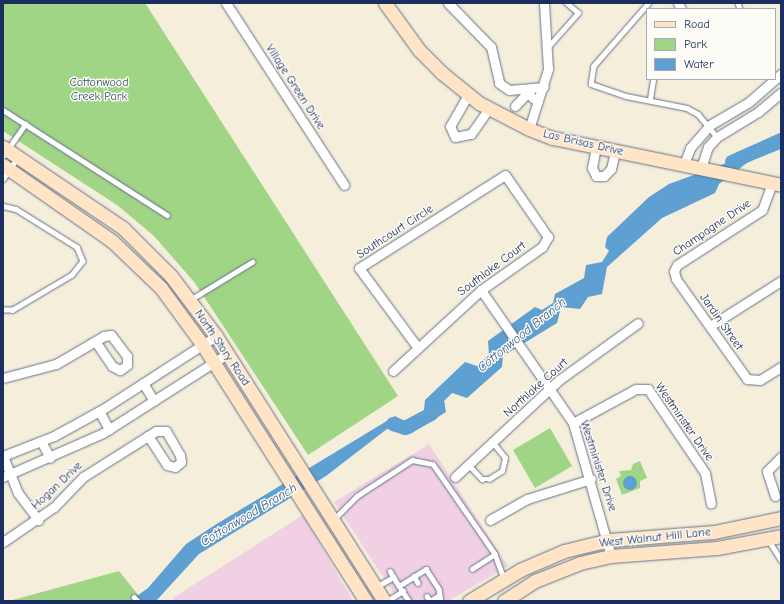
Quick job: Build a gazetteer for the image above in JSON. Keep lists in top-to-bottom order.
{
  "streets": {
    "main road": ["Las Brisas Drive", "North Story Road", "West Walnut Hill Lane"],
    "street": [
      "Village Green Drive",
      "Champagne Drive",
      "Southcourt Circle",
      "Southlake Court",
      "Jardin Street",
      "Northlake Court",
      "Westminster Drive",
      "Westminister Drive",
      "Hogan Drive"
    ]
  },
  "crossings": [
    ["Las Brisas Drive", "Champagne Drive"],
    ["Champagne Drive", "Jardin Street"],
    ["Southcourt Circle", "Southlake Court"],
    ["Southlake Court", "Westminister Drive"],
    ["Northlake Court", "Westminister Drive"],
    ["Westminster Drive", "Westminister Drive"],
    ["Westminister Drive", "West Walnut Hill Lane"]
  ],
  "water": ["Cottonwood Branch"],
  "parks": ["Cottonwood Creek Park"],
  "legend": ["Road", "Park", "Water"]
}
